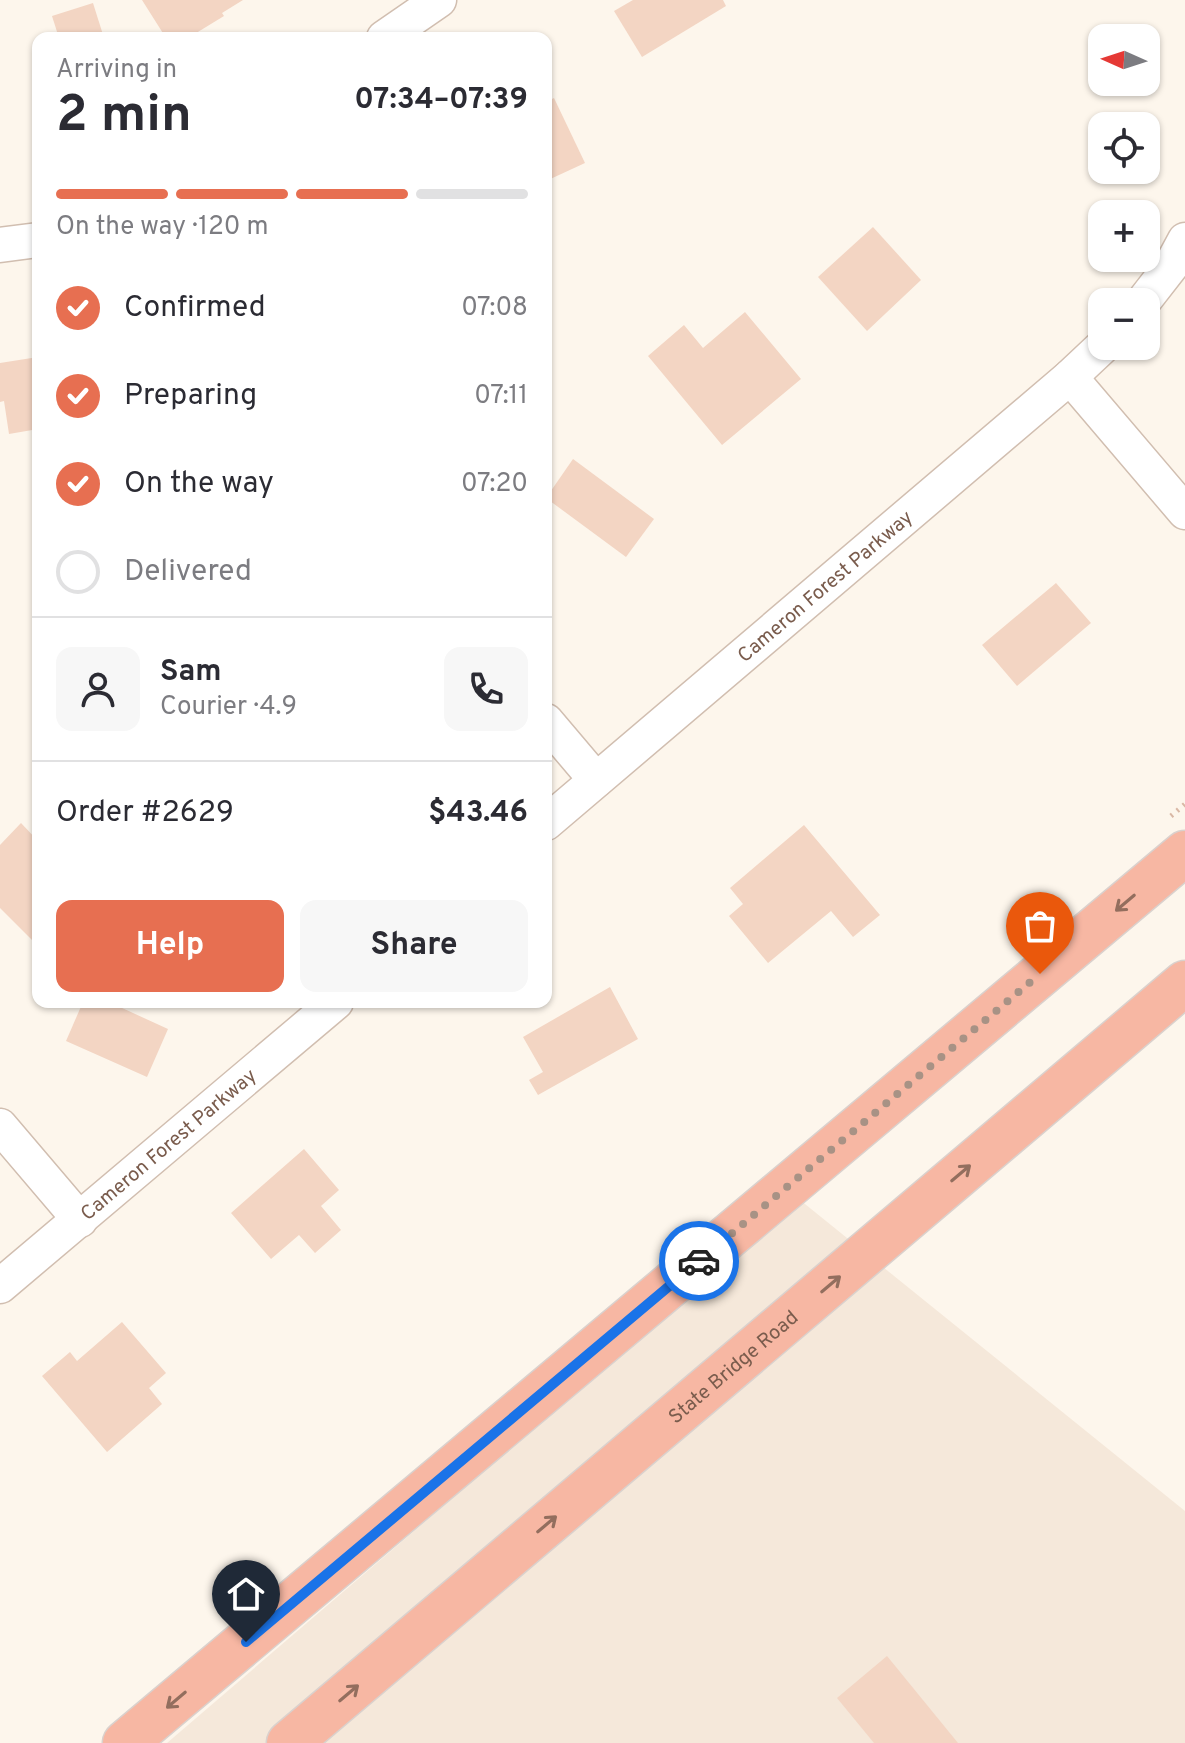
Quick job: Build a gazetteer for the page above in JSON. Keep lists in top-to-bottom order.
{
  "streets": {
    "highway": ["State Bridge Road"],
    "street": ["Cameron Forest Parkway"]
  },
  "north": "left",
  "page": {
    "map_buttons": ["+", "−"],
    "heading": ["2 min", "Arriving in", "07:34–07:39"],
    "panel": [
      "Sam",
      "Courier · 4.9",
      "Order #2629",
      "$43.46"
    ],
    "bar": "On the way · 120 m",
    "list": [
      ["Confirmed", "07:08"],
      ["Preparing", "07:11"],
      ["On the way", "07:20"],
      "Delivered"
    ],
    "buttons": ["Help", "Share"]
  }
}
